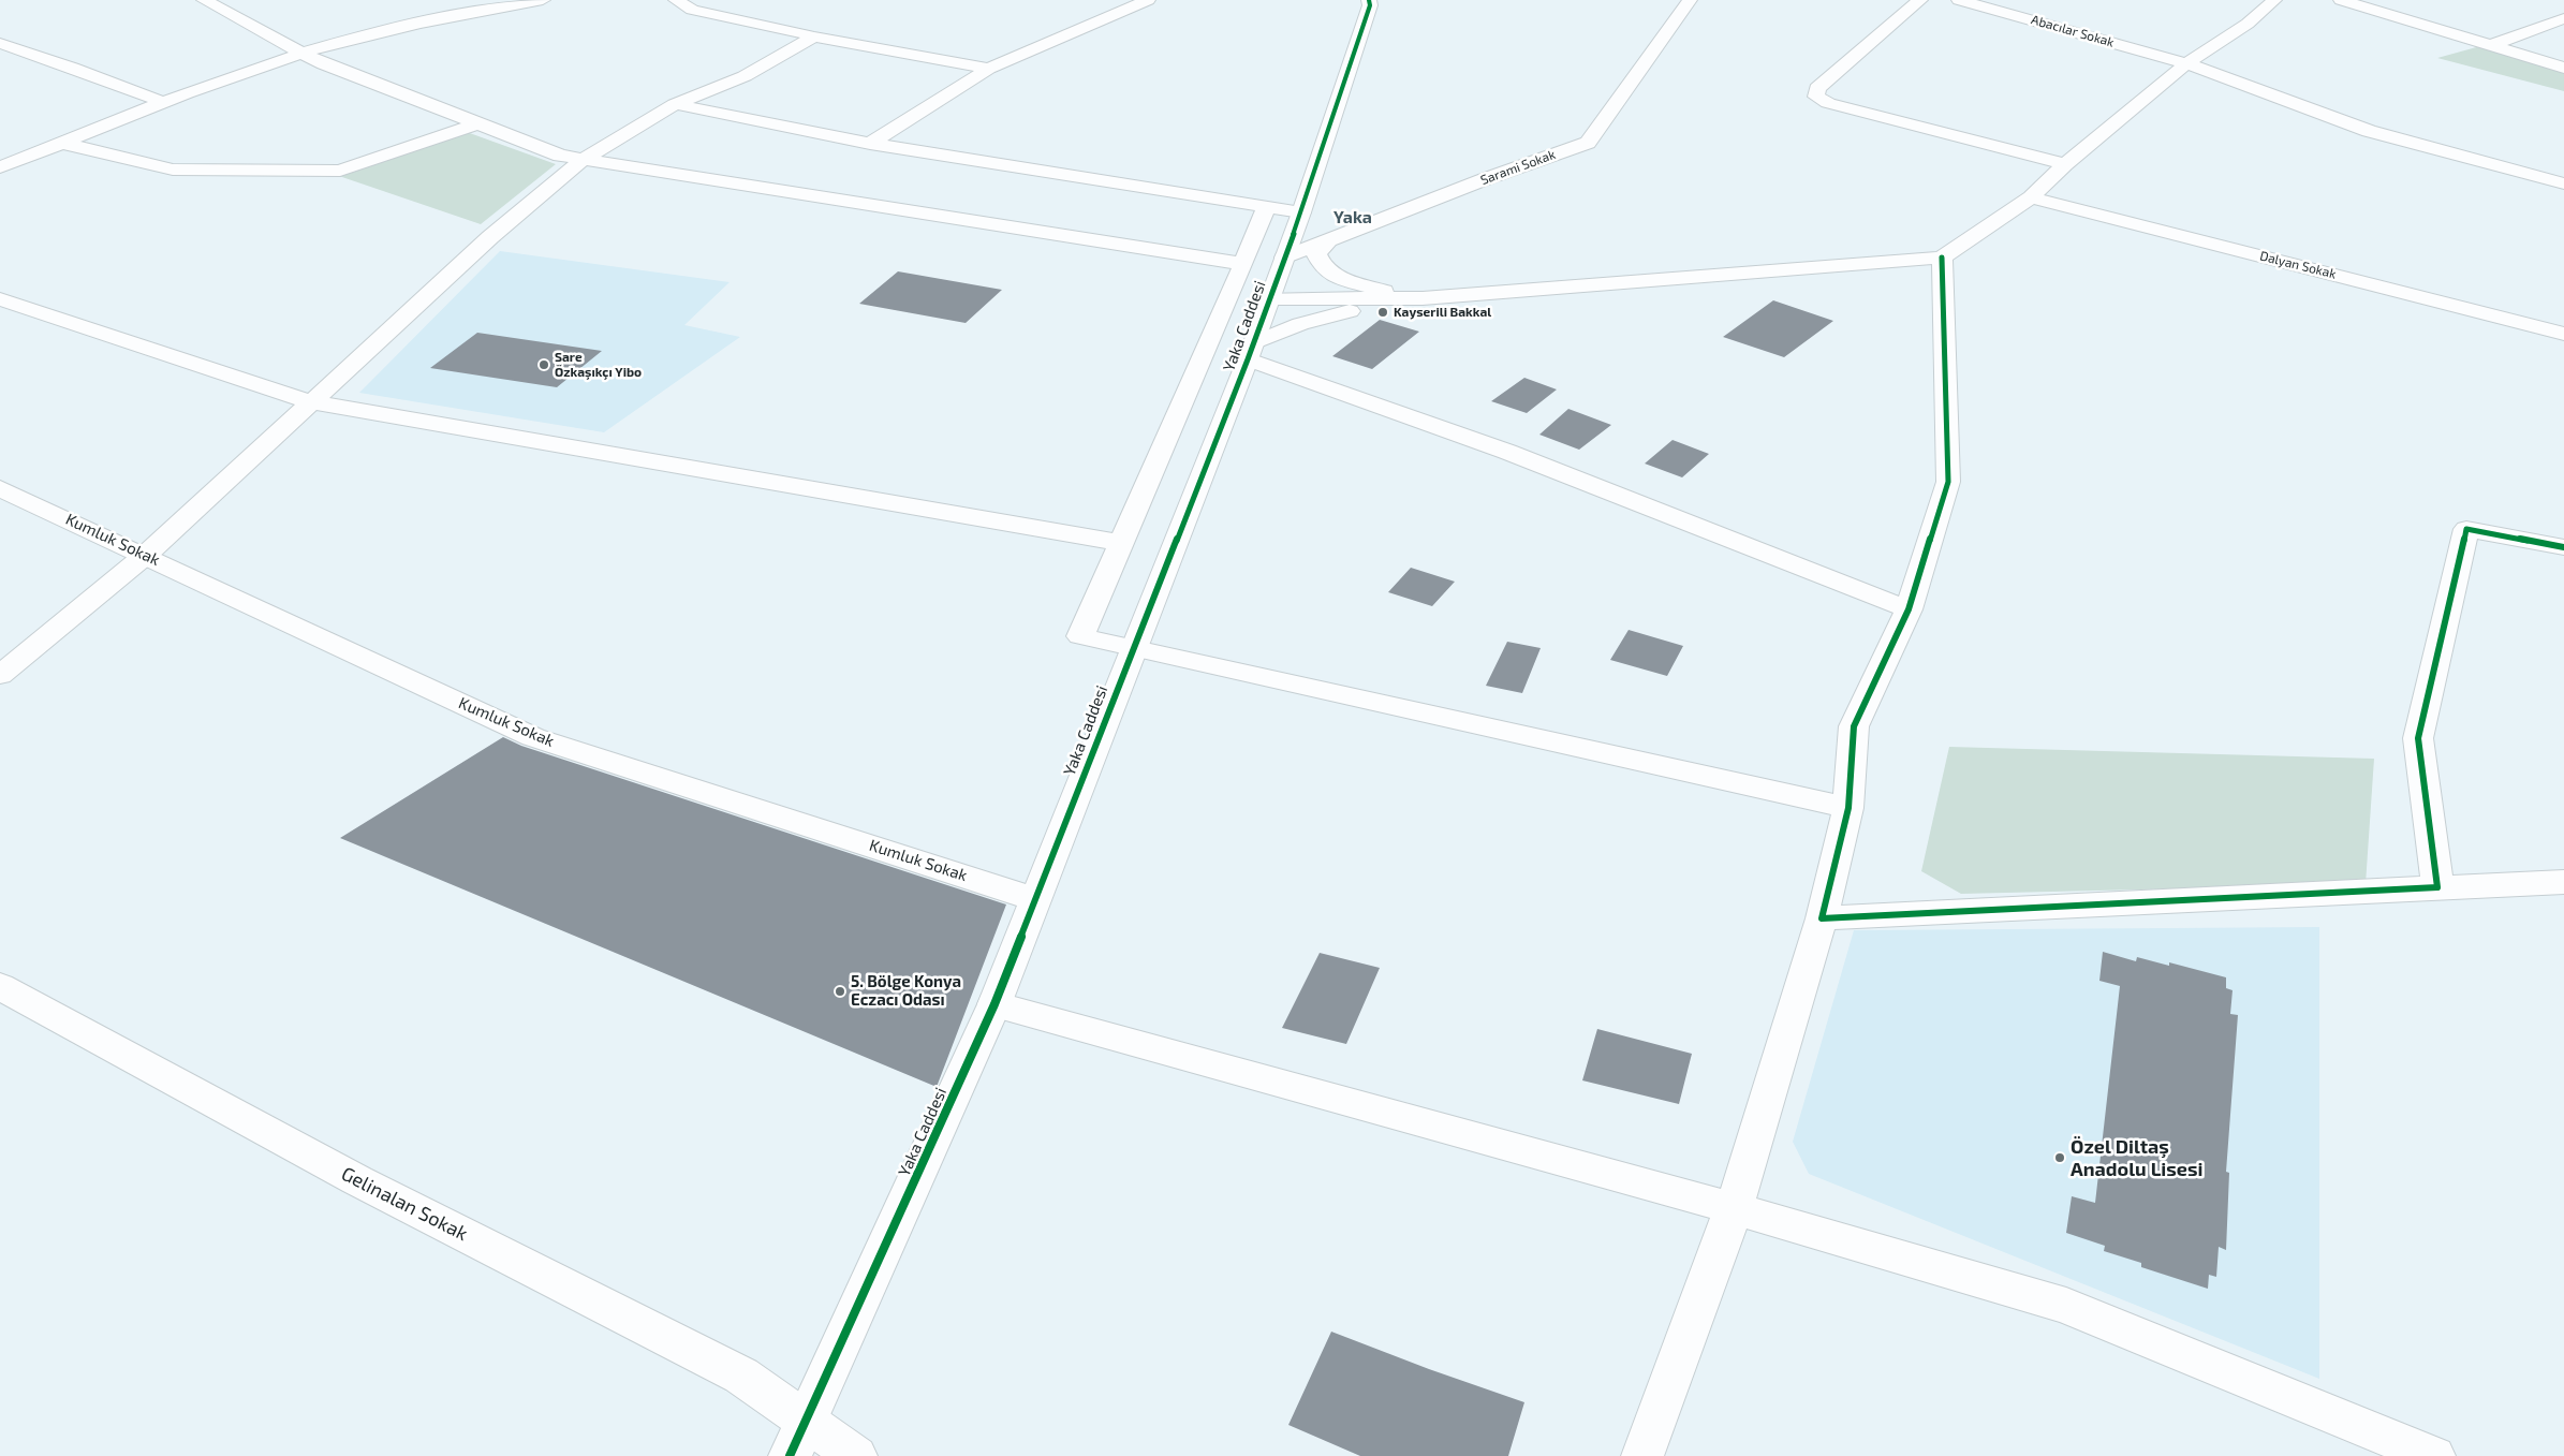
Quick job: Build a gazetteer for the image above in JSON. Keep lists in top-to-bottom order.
{
  "streets": {
    "street": [
      "Abacılar Sokak",
      "Sarami Sokak",
      "Dalyan Sokak",
      "Yaka Caddesi",
      "Kumluk Sokak",
      "Gelinalan Sokak"
    ]
  },
  "crossings": [
    ["Sarami Sokak", "Yaka Caddesi"],
    ["Yaka Caddesi", "Kumluk Sokak"],
    ["Yaka Caddesi", "Gelinalan Sokak"]
  ],
  "districts": ["Yaka"],
  "places": [
    "Kayserili Bakkal",
    "Sare Özkaşıkçı Yibo",
    "5. Bölge Konya Eczacı Odası",
    "Özel Diltaş Anadolu Lisesi"
  ]
}
